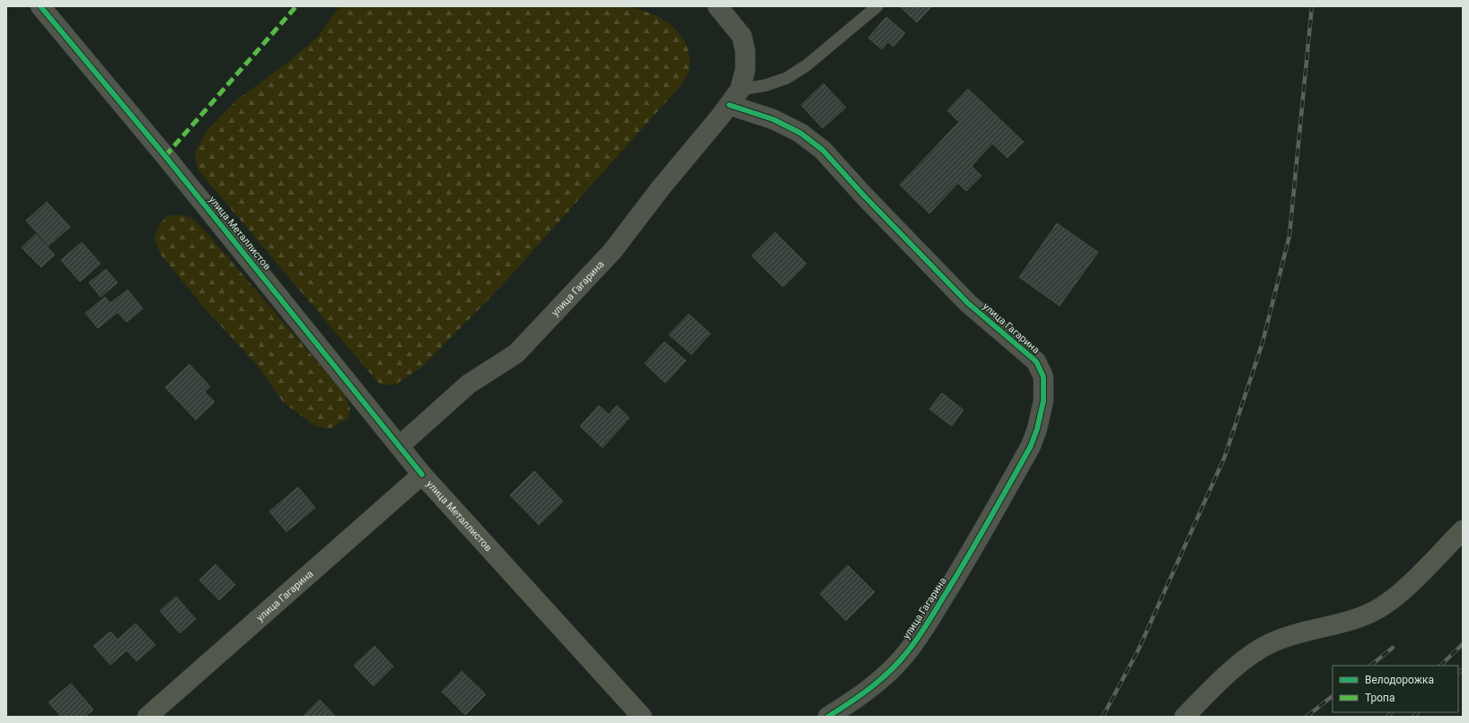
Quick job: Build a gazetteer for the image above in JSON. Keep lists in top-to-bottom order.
{
  "streets": {
    "main road": ["улица Металлистов", "улица Гагарина"]
  },
  "crossings": [
    ["улица Металлистов", "улица Гагарина"]
  ],
  "legend": ["Велодорожка", "Тропа"]
}
